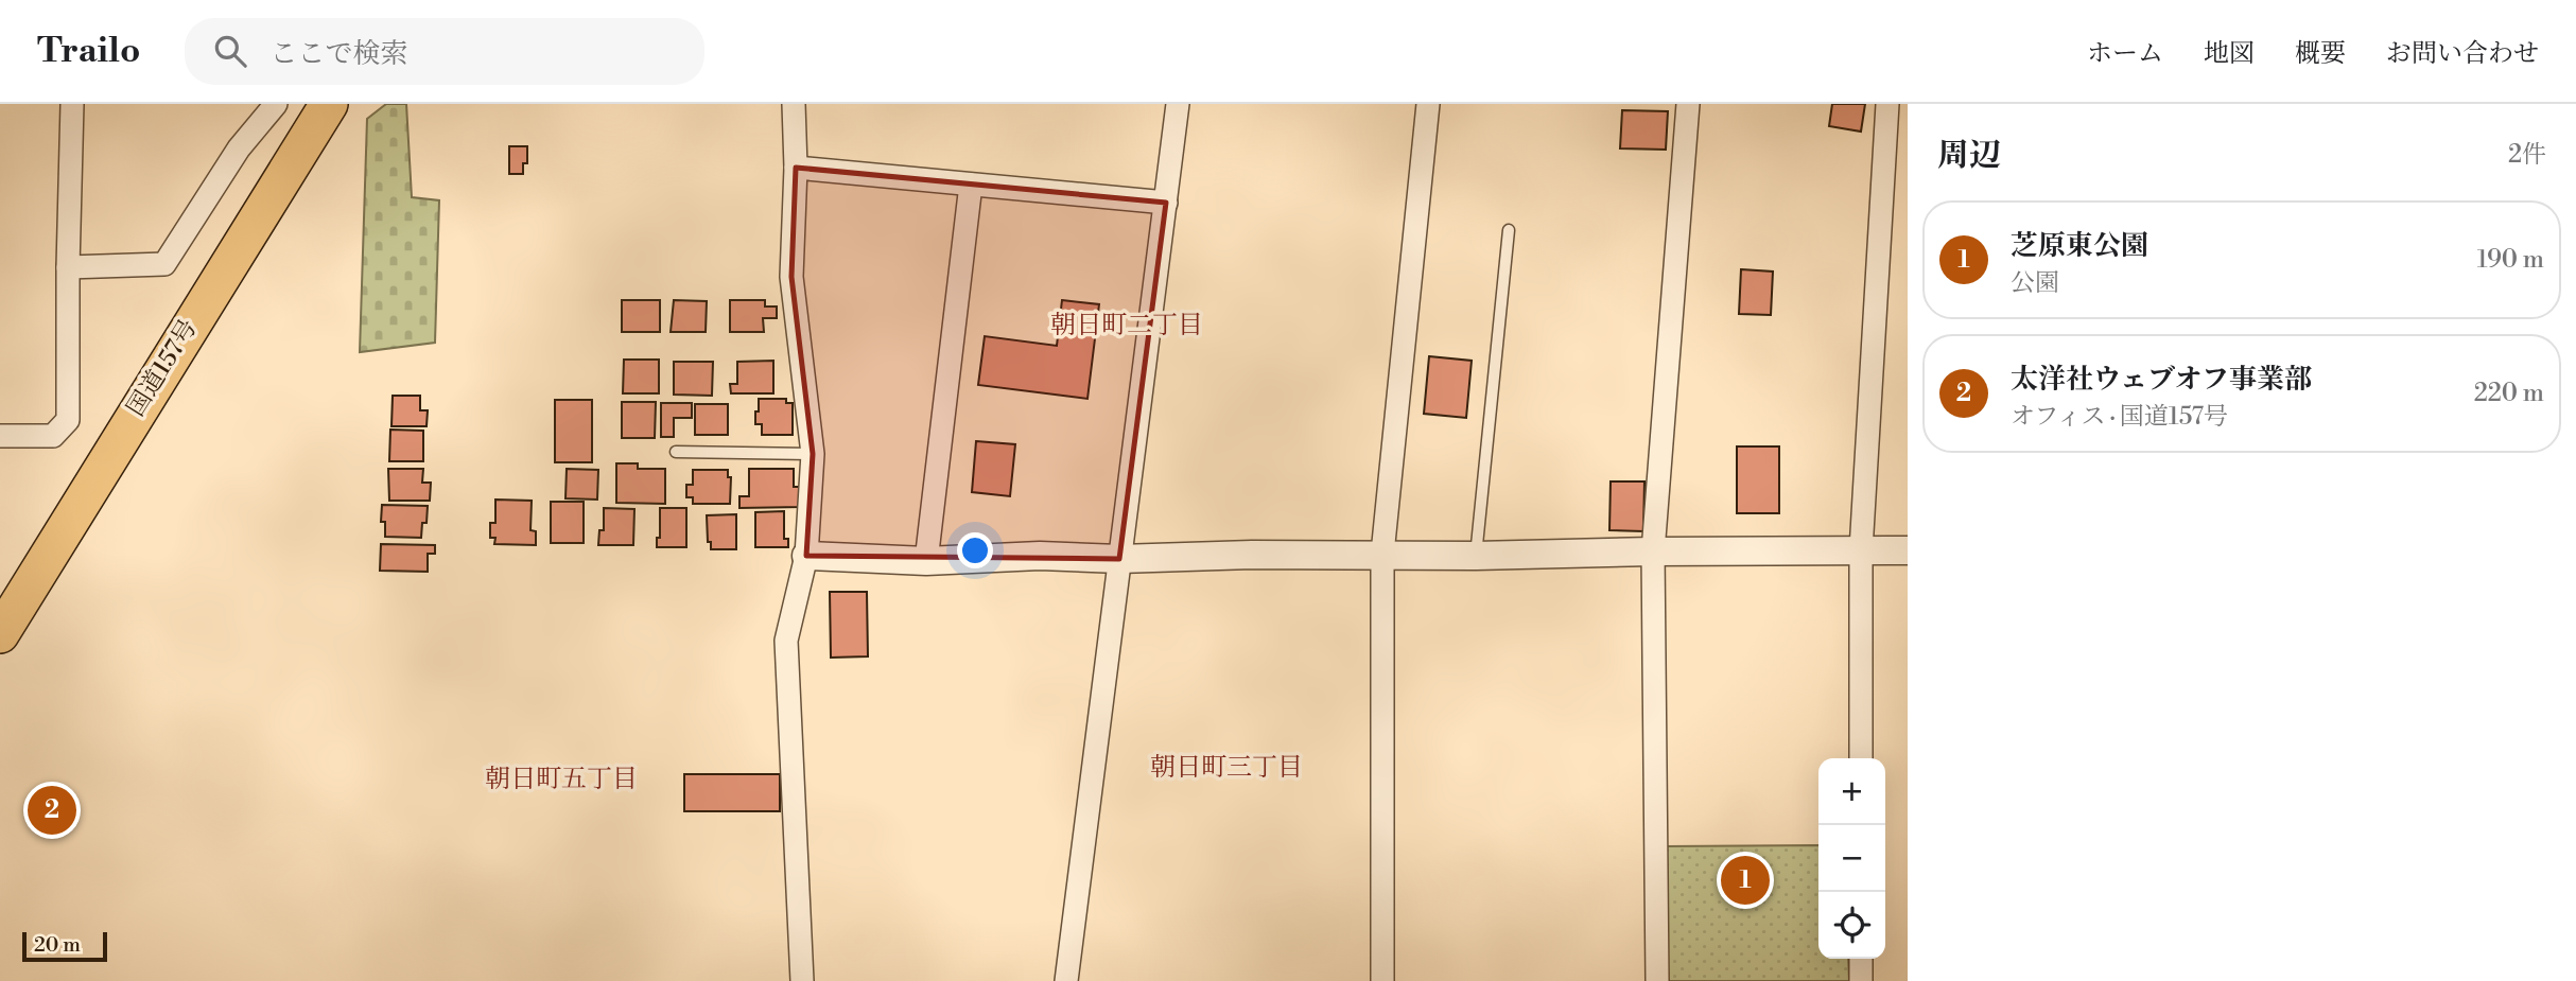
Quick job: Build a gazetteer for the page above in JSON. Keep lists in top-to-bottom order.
{
  "streets": {
    "highway": ["国道157号"]
  },
  "districts": ["朝日町二丁目", "朝日町三丁目", "朝日町五丁目"],
  "scale_bar": "20 m",
  "page": {
    "header": "Trailo",
    "search": "ここで検索",
    "nav": [
      "ホーム",
      "地図",
      "概要",
      "お問い合わせ"
    ],
    "heading": ["周辺", "2件"],
    "list": [
      {
        "mark": "1",
        "name": "芝原東公園",
        "note": "公園",
        "value": "190 m"
      },
      {
        "mark": "2",
        "name": "太洋社ウェブオフ事業部",
        "note": "オフィス · 国道157号",
        "value": "220 m"
      }
    ],
    "map_buttons": ["+", "−"],
    "pins": ["2", "1"],
    "scale": "20 m"
  }
}
